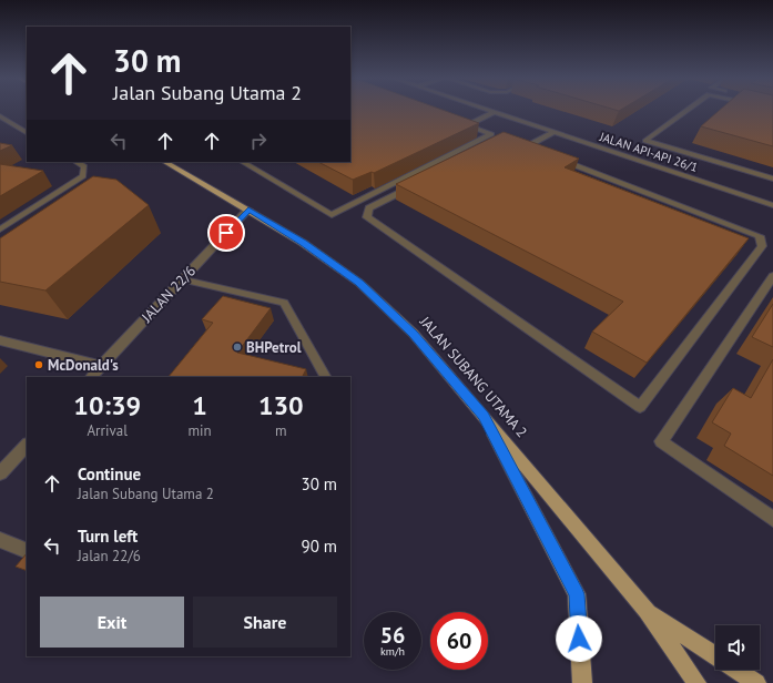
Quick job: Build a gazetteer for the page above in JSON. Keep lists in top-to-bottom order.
{
  "streets": {
    "main road": ["JALAN SUBANG UTAMA 2"],
    "street": ["JALAN API-API 26/1", "JALAN 22/6"]
  },
  "crossings": [
    ["JALAN 22/6", "JALAN SUBANG UTAMA 2"]
  ],
  "places": ["BHPetrol", "McDonald's"],
  "page": {
    "turn": ["30 m", "Jalan Subang Utama 2"],
    "eta": [
      "10:39",
      "Arrival",
      "1",
      "min",
      "130",
      "m"
    ],
    "list": [
      {
        "name": "Continue",
        "note": "Jalan Subang Utama 2",
        "value": "30 m"
      },
      {
        "name": "Turn left",
        "note": "Jalan 22/6",
        "value": "90 m"
      }
    ],
    "buttons": ["Exit", "Share"],
    "speed": "56 km/h",
    "limit": "60"
  }
}
